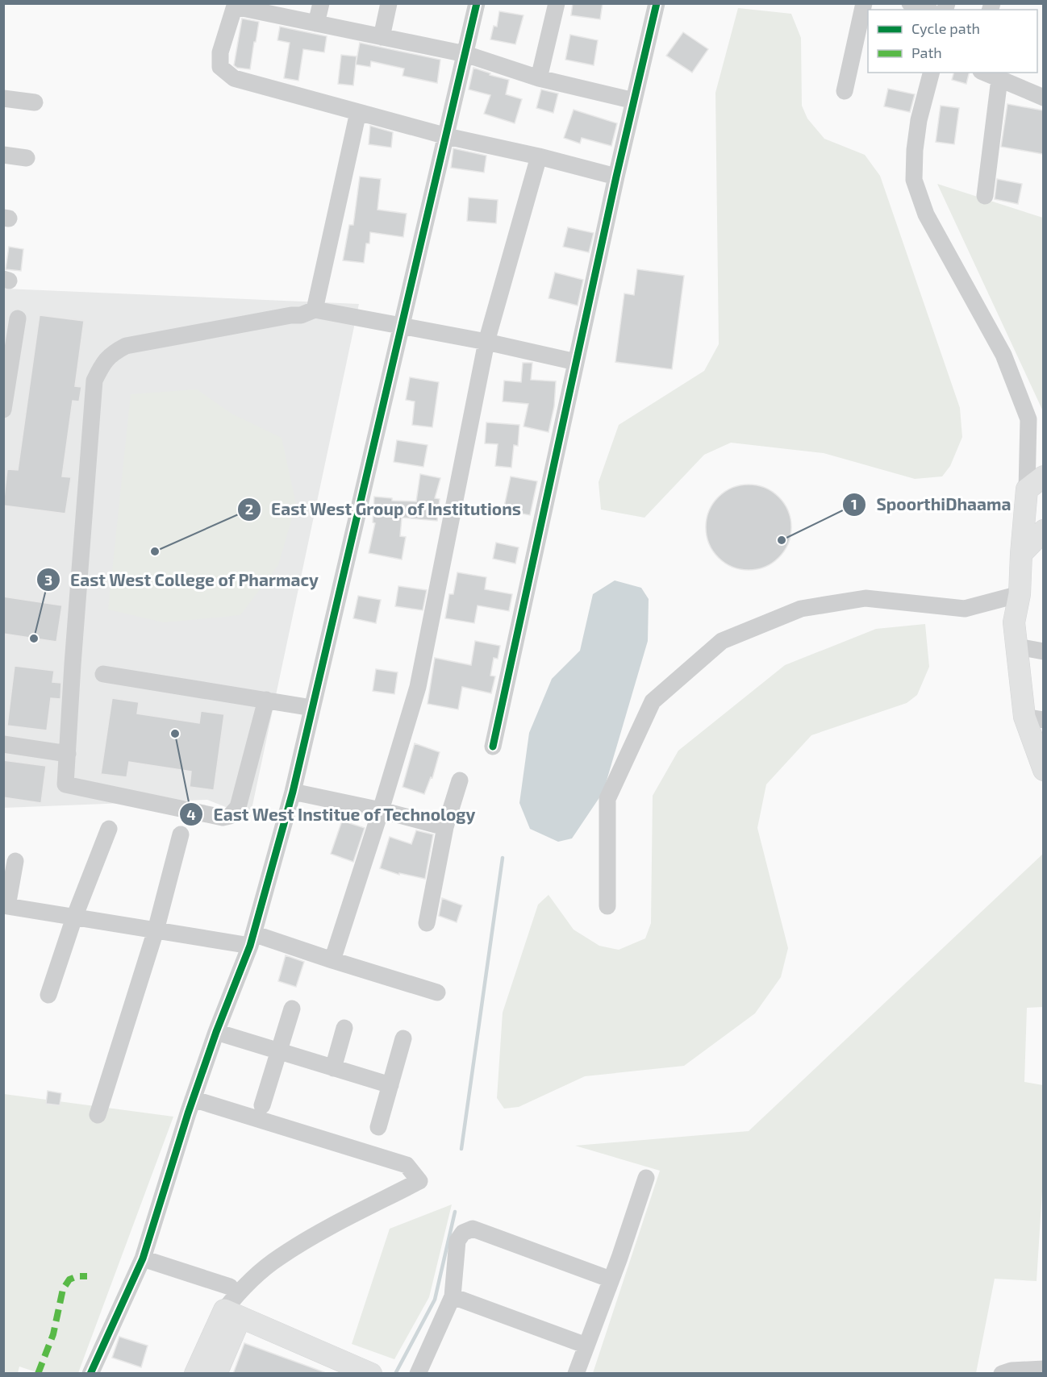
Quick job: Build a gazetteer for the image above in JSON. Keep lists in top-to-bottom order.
{
  "places": [
    "SpoorthiDhaama",
    "East West Group of Institutions",
    "East West College of Pharmacy",
    "East West Institue of Technology"
  ],
  "legend": ["Cycle path", "Path"]
}
